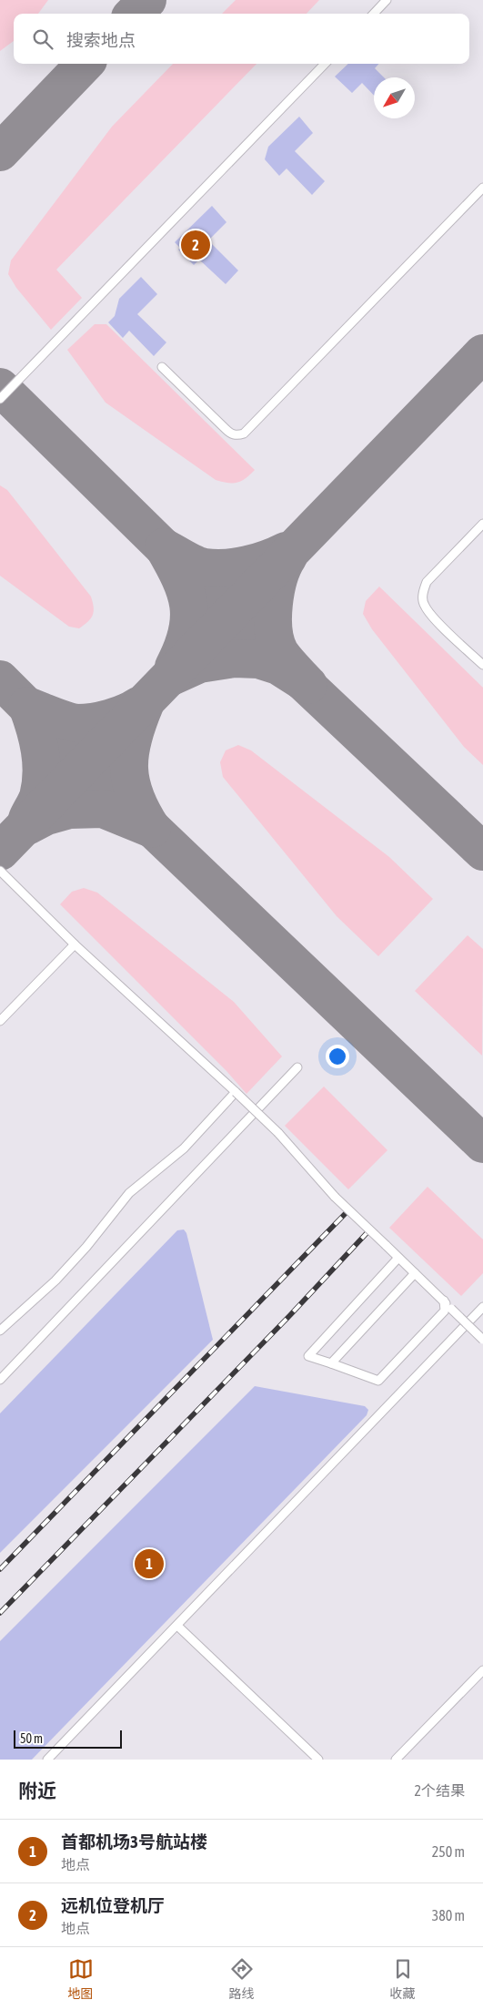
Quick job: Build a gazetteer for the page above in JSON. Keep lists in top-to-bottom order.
{
  "scale_bar": "50 m",
  "north": "bottom left",
  "page": {
    "search": "搜索地点",
    "pins": ["2", "1"],
    "scale": "50 m",
    "heading": ["附近", "2个结果"],
    "list": [
      {
        "mark": "1",
        "name": "首都机场3号航站楼",
        "note": "地点",
        "value": "250 m"
      },
      {
        "mark": "2",
        "name": "远机位登机厅",
        "note": "地点",
        "value": "380 m"
      }
    ],
    "nav": ["地图", "路线", "收藏"]
  }
}
